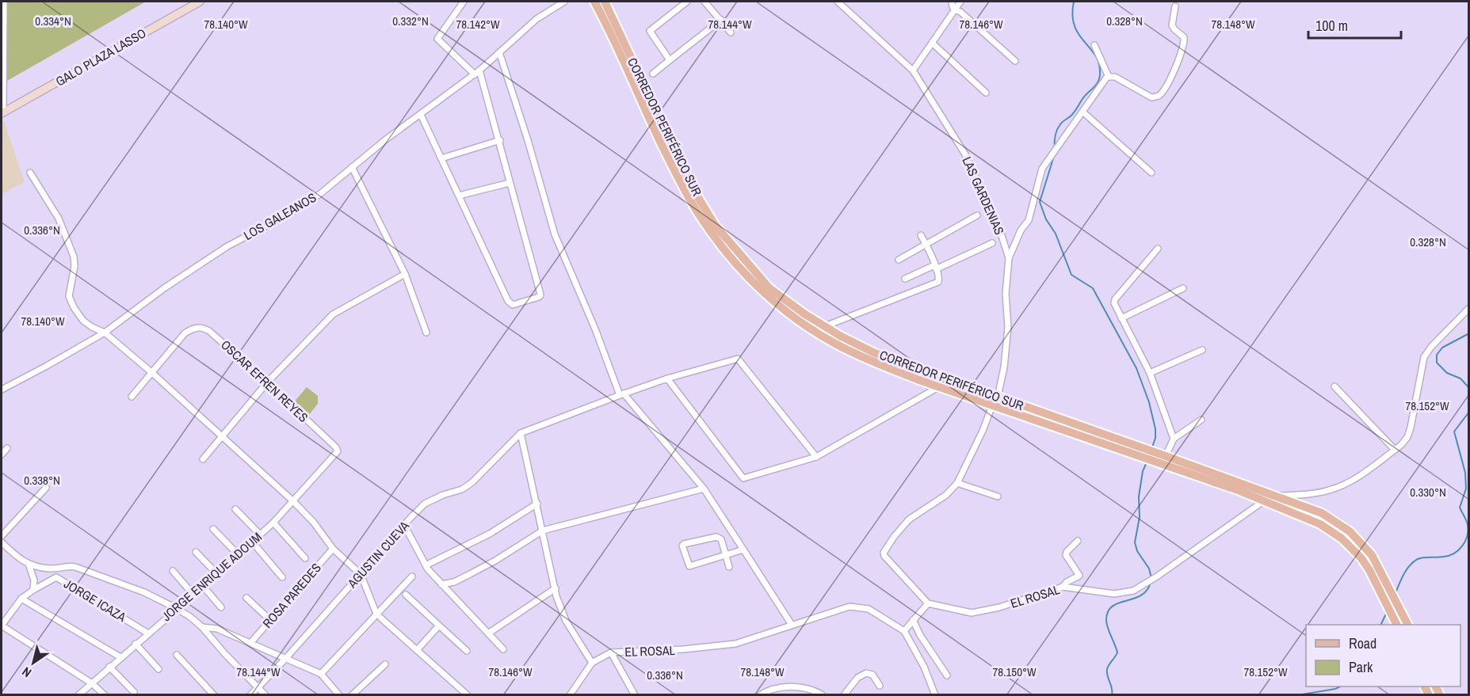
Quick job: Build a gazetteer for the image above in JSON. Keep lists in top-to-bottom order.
{
  "streets": {
    "main road": ["CORREDOR PERIFÉRICO SUR"],
    "street": [
      "GALO PLAZA LASSO",
      "LAS GARDENIAS",
      "LOS GALEANOS",
      "OSCAR EFREN REYES",
      "AGUSTIN CUEVA",
      "JORGE ENRIQUE ADOUM",
      "ROSA PAREDES",
      "EL ROSAL",
      "JORGE ICAZA"
    ]
  },
  "crossings": [
    ["CORREDOR PERIFÉRICO SUR", "LAS GARDENIAS"],
    ["CORREDOR PERIFÉRICO SUR", "EL ROSAL"],
    ["OSCAR EFREN REYES", "JORGE ENRIQUE ADOUM"],
    ["JORGE ENRIQUE ADOUM", "JORGE ICAZA"]
  ],
  "legend": ["Road", "Park"],
  "scale_bar": "100 m",
  "north": "bottom left",
  "coordinates": [
    "0.334°N",
    "0.332°N",
    "0.328°N",
    "78.140°W",
    "78.142°W",
    "78.144°W",
    "78.146°W",
    "78.148°W",
    "0.336°N",
    "78.152°W",
    "0.338°N",
    "0.330°N",
    "78.150°W"
  ]
}
